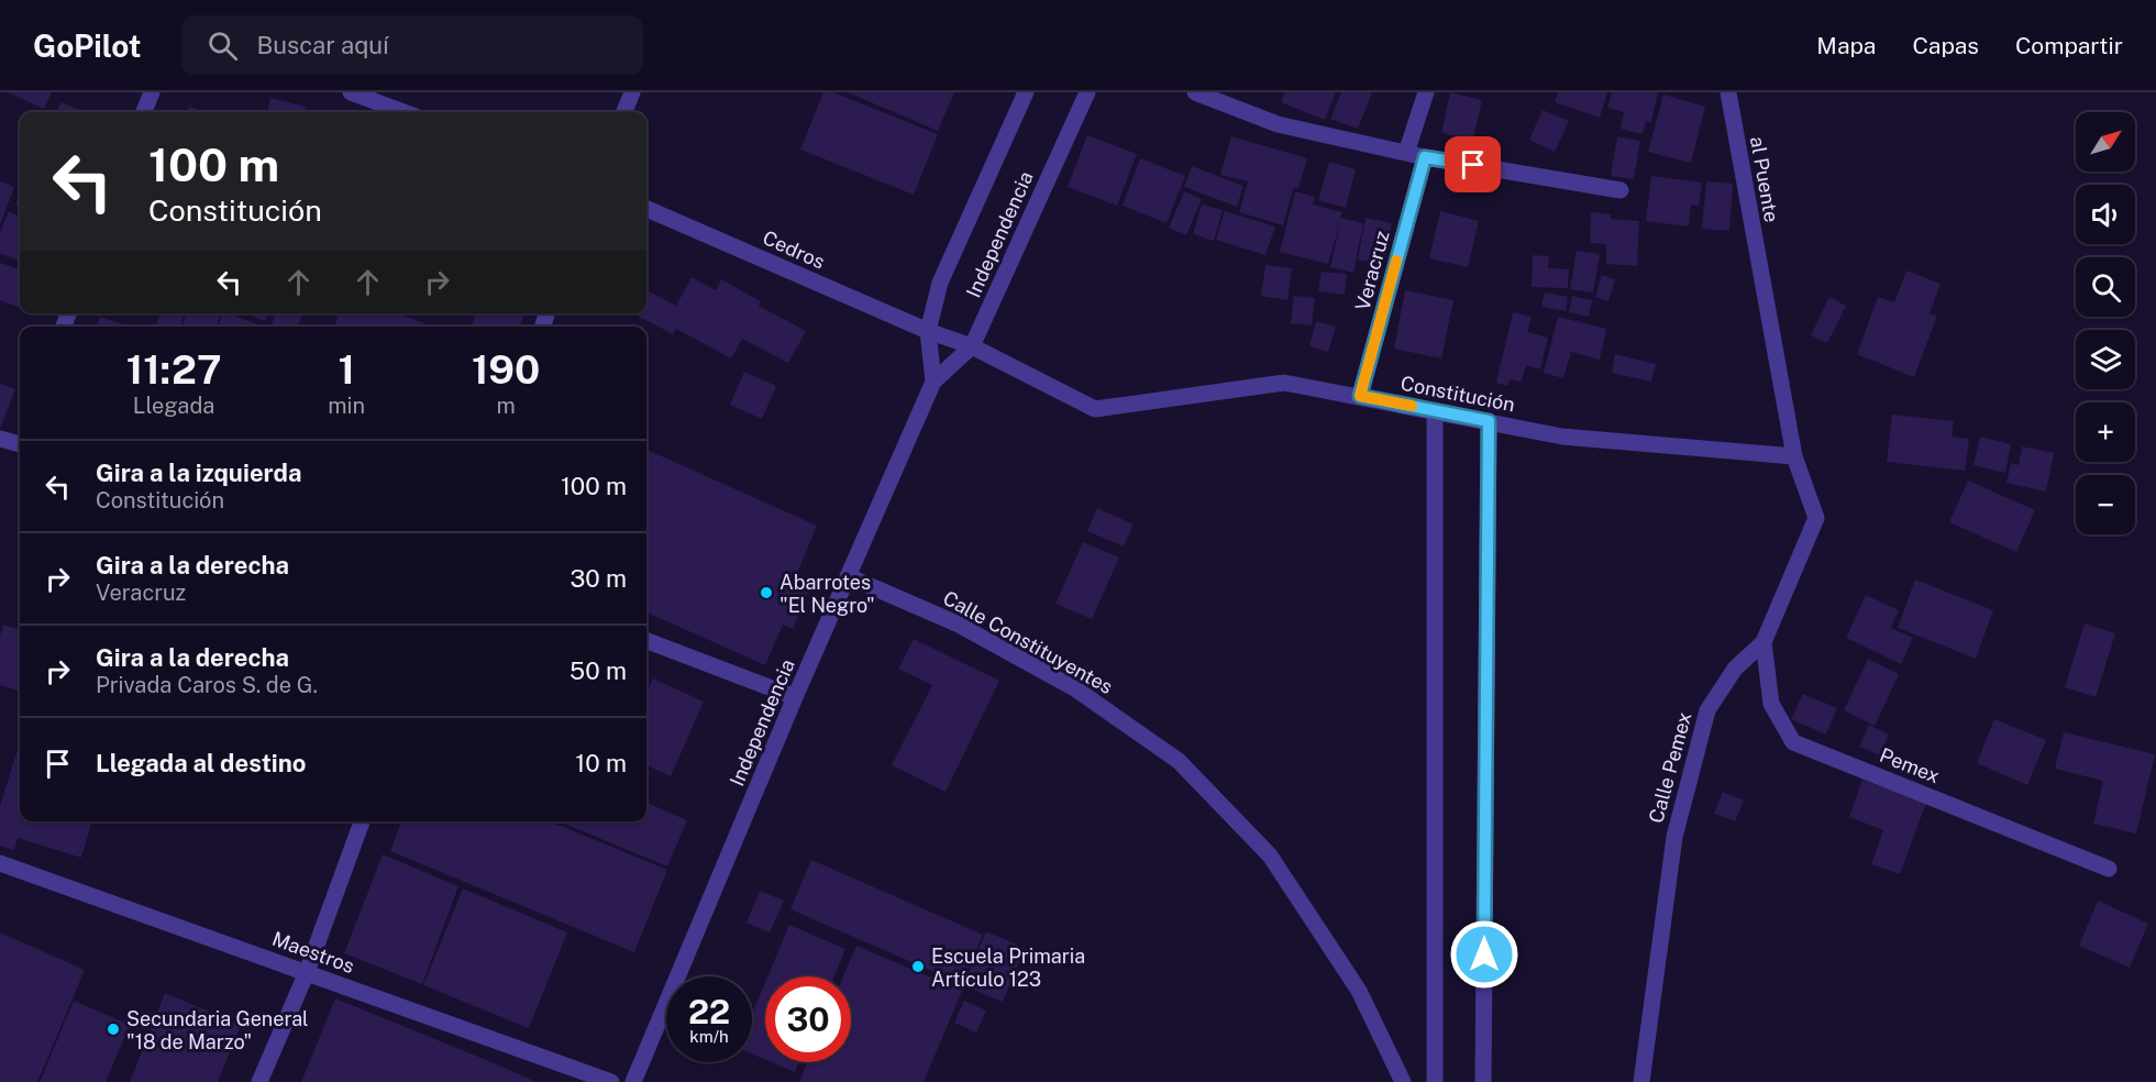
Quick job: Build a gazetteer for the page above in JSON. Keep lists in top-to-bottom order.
{
  "streets": {
    "street": [
      "al Puente",
      "Independencia",
      "Cedros",
      "Veracruz",
      "Constitución",
      "Calle Constituyentes",
      "Pemex",
      "Calle Pemex",
      "Maestros"
    ]
  },
  "crossings": [
    ["al Puente", "Constitución"],
    ["al Puente", "Calle Pemex"],
    ["Independencia", "Cedros"],
    ["Independencia", "Constitución"],
    ["Independencia", "Calle Constituyentes"],
    ["Cedros", "Constitución"],
    ["Veracruz", "Constitución"],
    ["Constitución", "Calle Pemex"],
    ["Pemex", "Calle Pemex"]
  ],
  "places": ["Abarrotes \"El Negro\"", "Escuela Primaria Artículo 123", "Secundaria General \"18 de Marzo\""],
  "north": "top right",
  "page": {
    "header": "GoPilot",
    "search": "Buscar aquí",
    "nav": ["Mapa", "Capas", "Compartir"],
    "map_buttons": ["+", "−"],
    "turn": ["100 m", "Constitución"],
    "eta": [
      "11:27",
      "Llegada",
      "1",
      "min",
      "190",
      "m"
    ],
    "list": [
      {
        "name": "Gira a la izquierda",
        "note": "Constitución",
        "value": "100 m"
      },
      {
        "name": "Gira a la derecha",
        "note": "Veracruz",
        "value": "30 m"
      },
      {
        "name": "Gira a la derecha",
        "note": "Privada Caros S. de G.",
        "value": "50 m"
      },
      {
        "name": "Llegada al destino",
        "value": "10 m"
      }
    ],
    "speed": "22 km/h",
    "limit": "30"
  }
}
